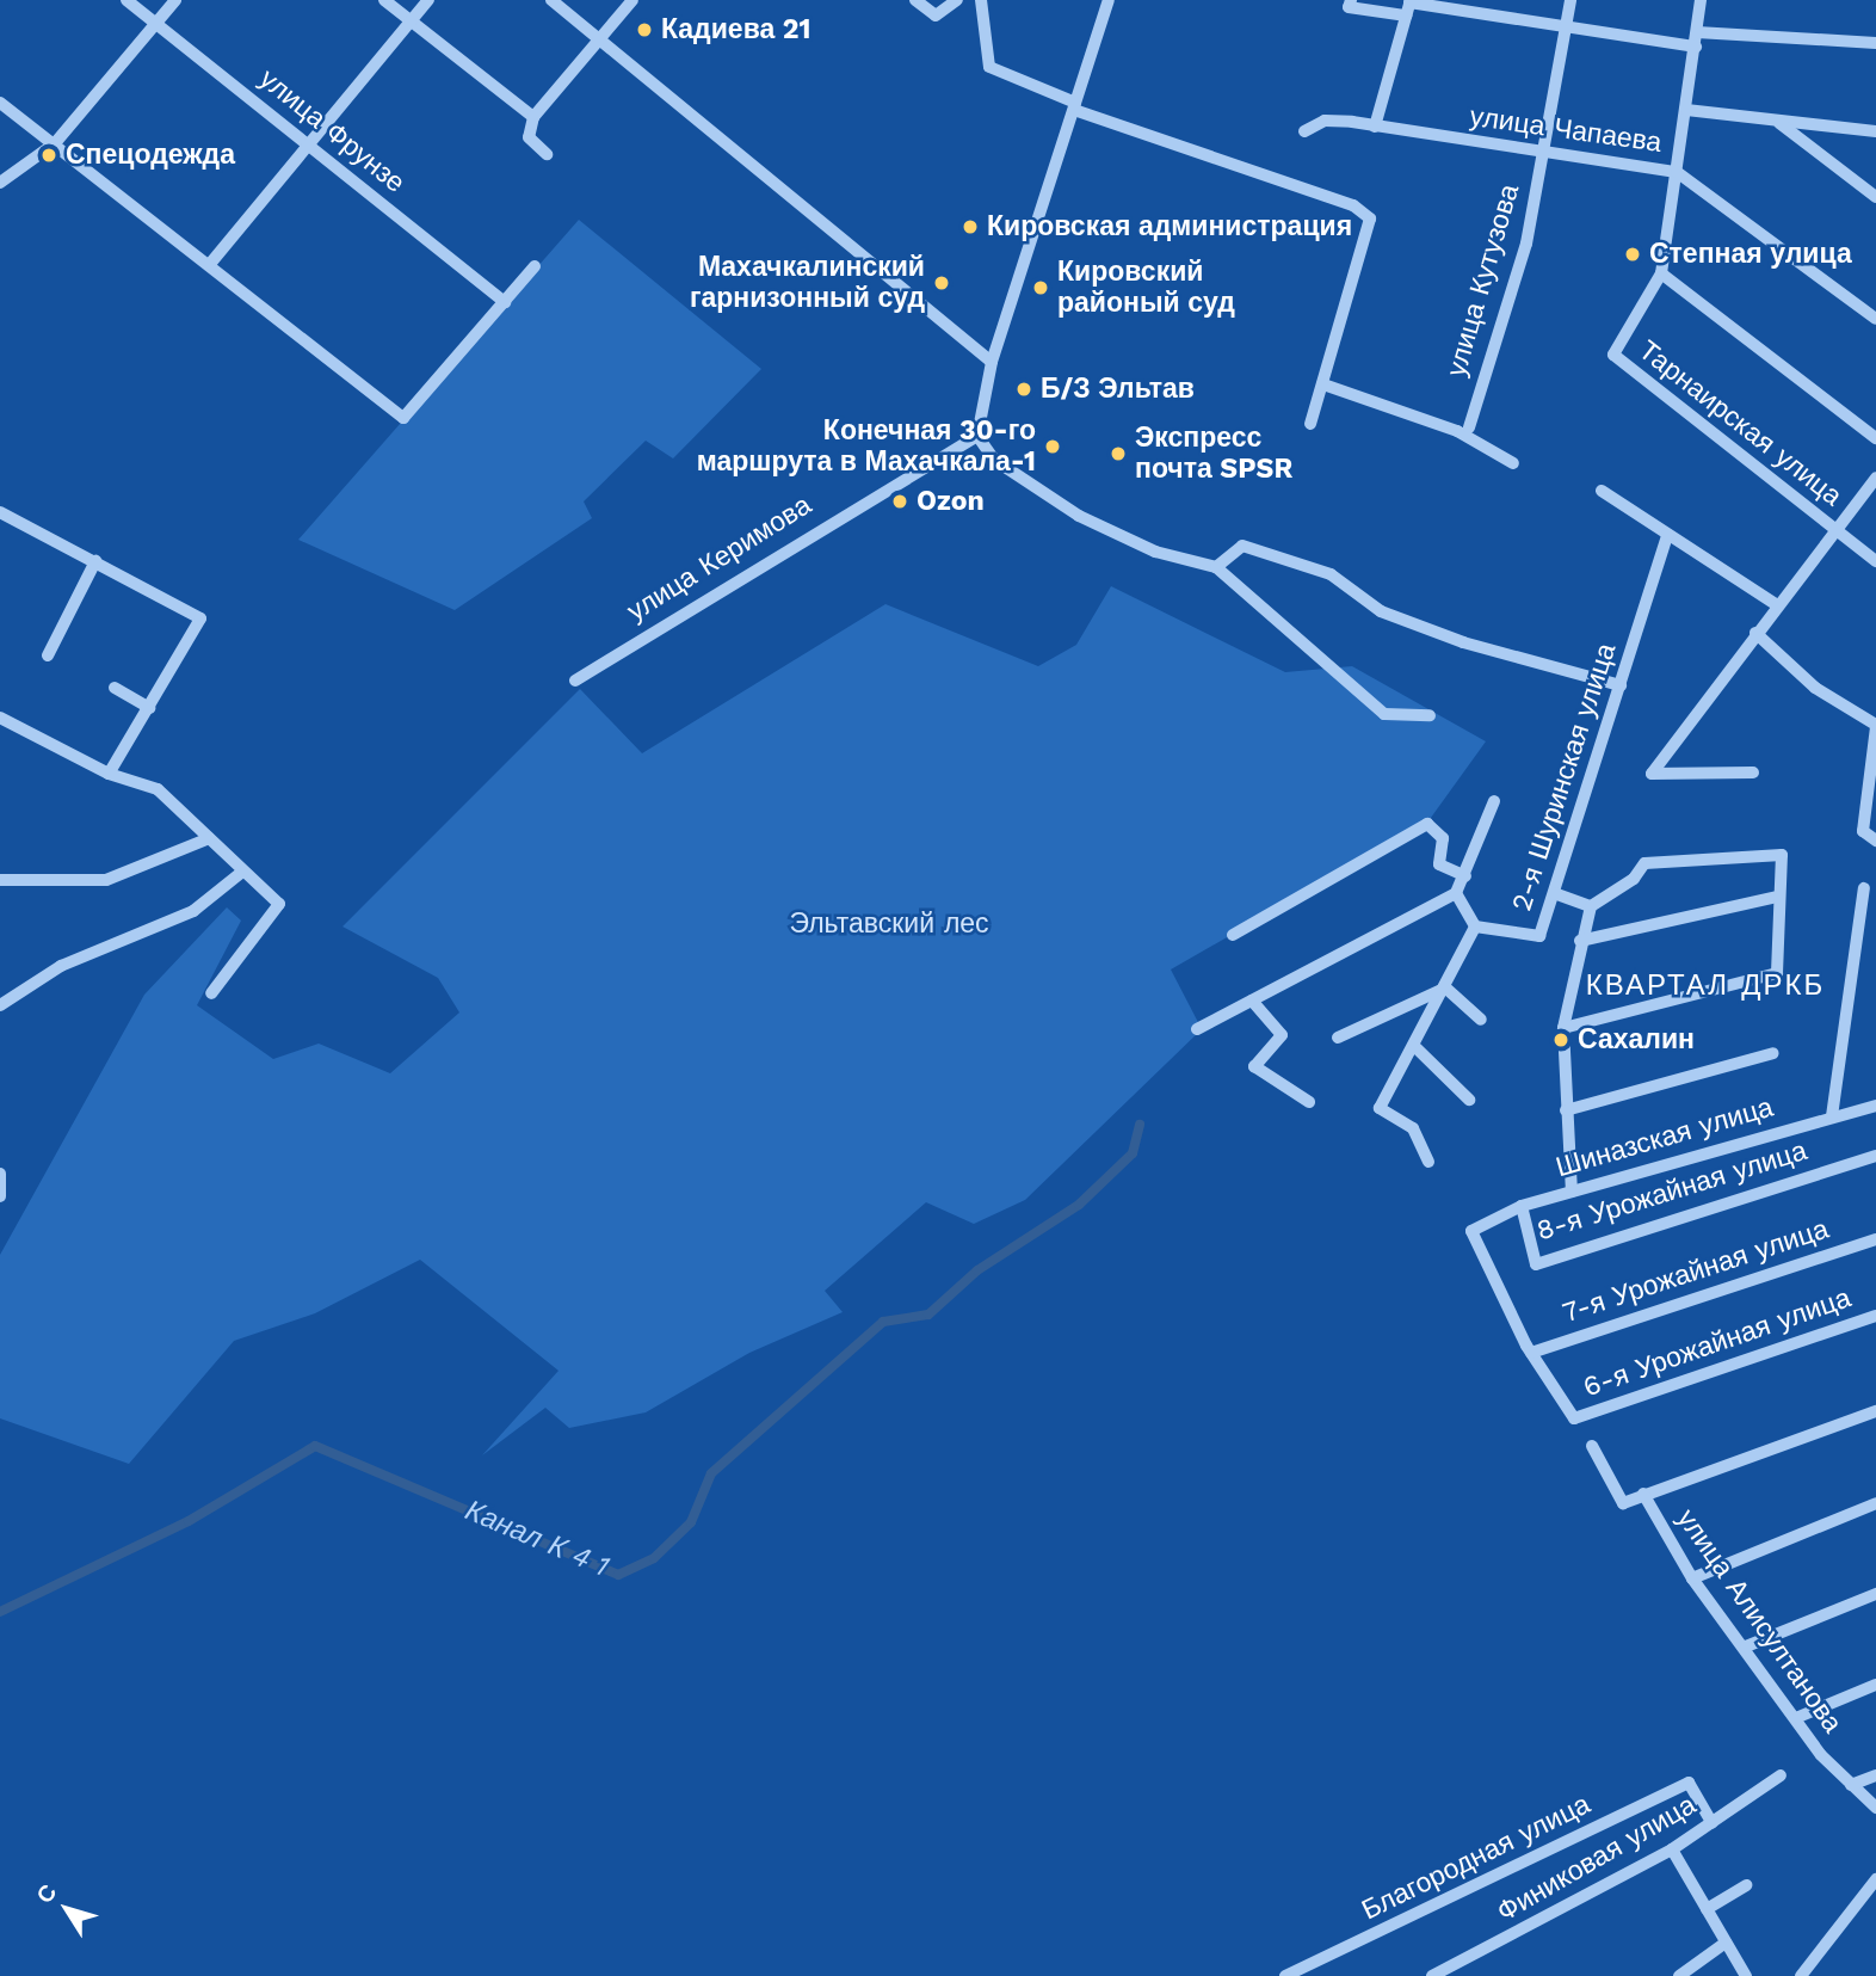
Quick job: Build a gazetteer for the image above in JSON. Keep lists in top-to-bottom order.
{
  "streets": {
    "street": [
      "улица Чапаева",
      "улица Фрунзе",
      "улица Кутузова",
      "Тарнаирская улица",
      "улица Керимова",
      "2-я Шуринская улица",
      "Шиназская улица",
      "8-я Урожайная улица",
      "7-я Урожайная улица",
      "6-я Урожайная улица",
      "улица Алисултанова",
      "Благородная улица",
      "Финиковая улица"
    ]
  },
  "crossings": [
    ["улица Чапаева", "улица Кутузова"],
    ["Шиназская улица", "8-я Урожайная улица"],
    ["Шиназская улица", "7-я Урожайная улица"],
    ["Шиназская улица", "6-я Урожайная улица"],
    ["7-я Урожайная улица", "6-я Урожайная улица"],
    ["Благородная улица", "Финиковая улица"]
  ],
  "districts": ["КВАРТАЛ ДРКБ"],
  "water": ["Канал К 4 1"],
  "parks": ["Эльтавский лес"],
  "places": [
    "Кадиева 21",
    "Спецодежда",
    "Кировская администрация",
    "Степная улица",
    "Махачкалинский гарнизонный суд",
    "Кировский районый суд",
    "Б/З Эльтав",
    "Конечная 30-го маршрута в Махачкала-1",
    "Экспресс почта SPSR",
    "Ozon",
    "Сахалин"
  ],
  "north": "top left"
}
